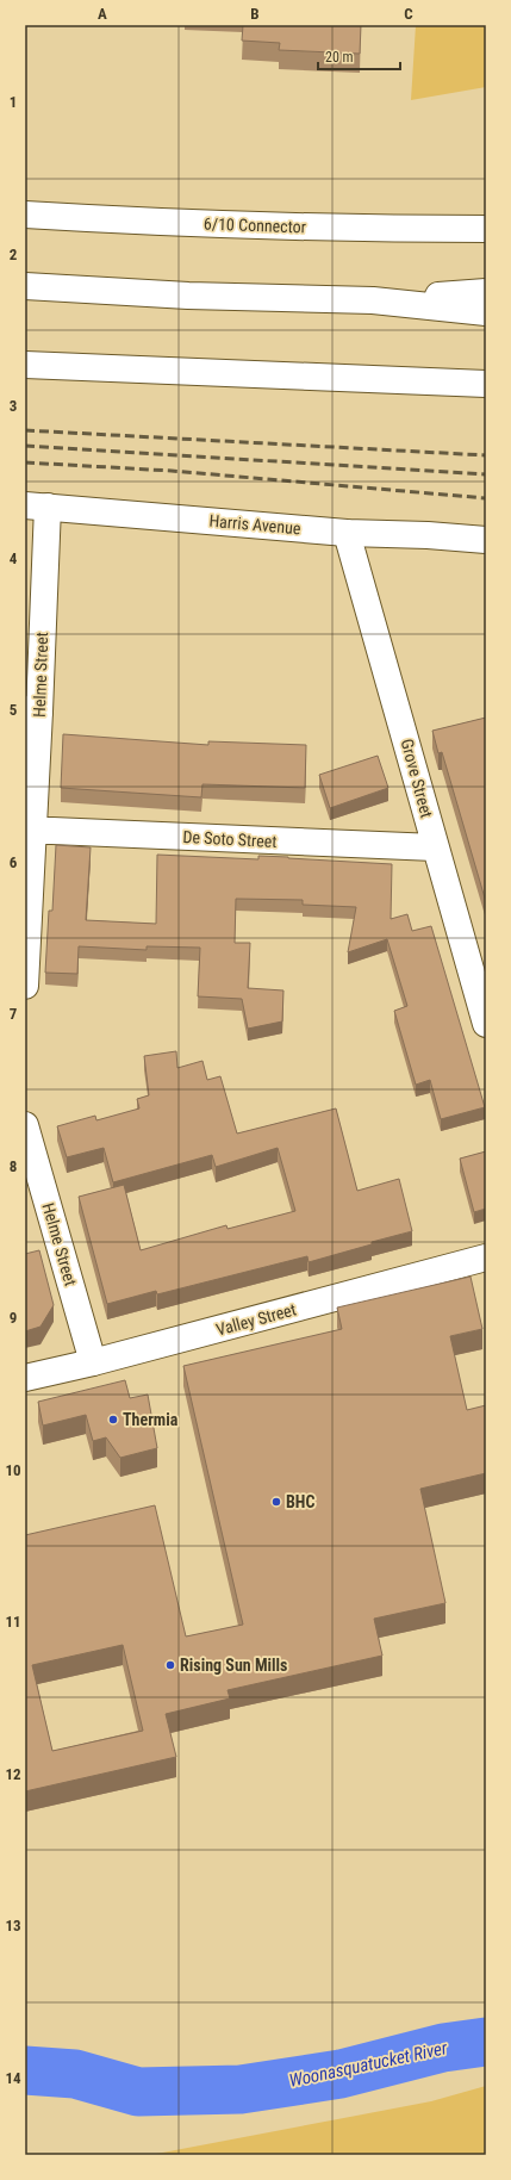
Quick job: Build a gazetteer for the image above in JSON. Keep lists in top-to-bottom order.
{
  "streets": {
    "main road": [
      "6/10 Connector",
      "Harris Avenue",
      "Helme Street",
      "Grove Street",
      "De Soto Street",
      "Valley Street"
    ]
  },
  "crossings": [
    ["Harris Avenue", "Helme Street"],
    ["Harris Avenue", "Grove Street"],
    ["Helme Street", "De Soto Street"],
    ["Helme Street", "Valley Street"],
    ["Grove Street", "De Soto Street"]
  ],
  "water": ["Woonasquatucket River"],
  "places": ["Thermia", "BHC", "Rising Sun Mills"],
  "scale_bar": "20 m",
  "grid": {
    "columns": ["A", "B", "C"],
    "rows": [
      "1",
      "2",
      "3",
      "4",
      "5",
      "6",
      "7",
      "8",
      "9",
      "10",
      "11",
      "12",
      "13",
      "14"
    ]
  }
}
